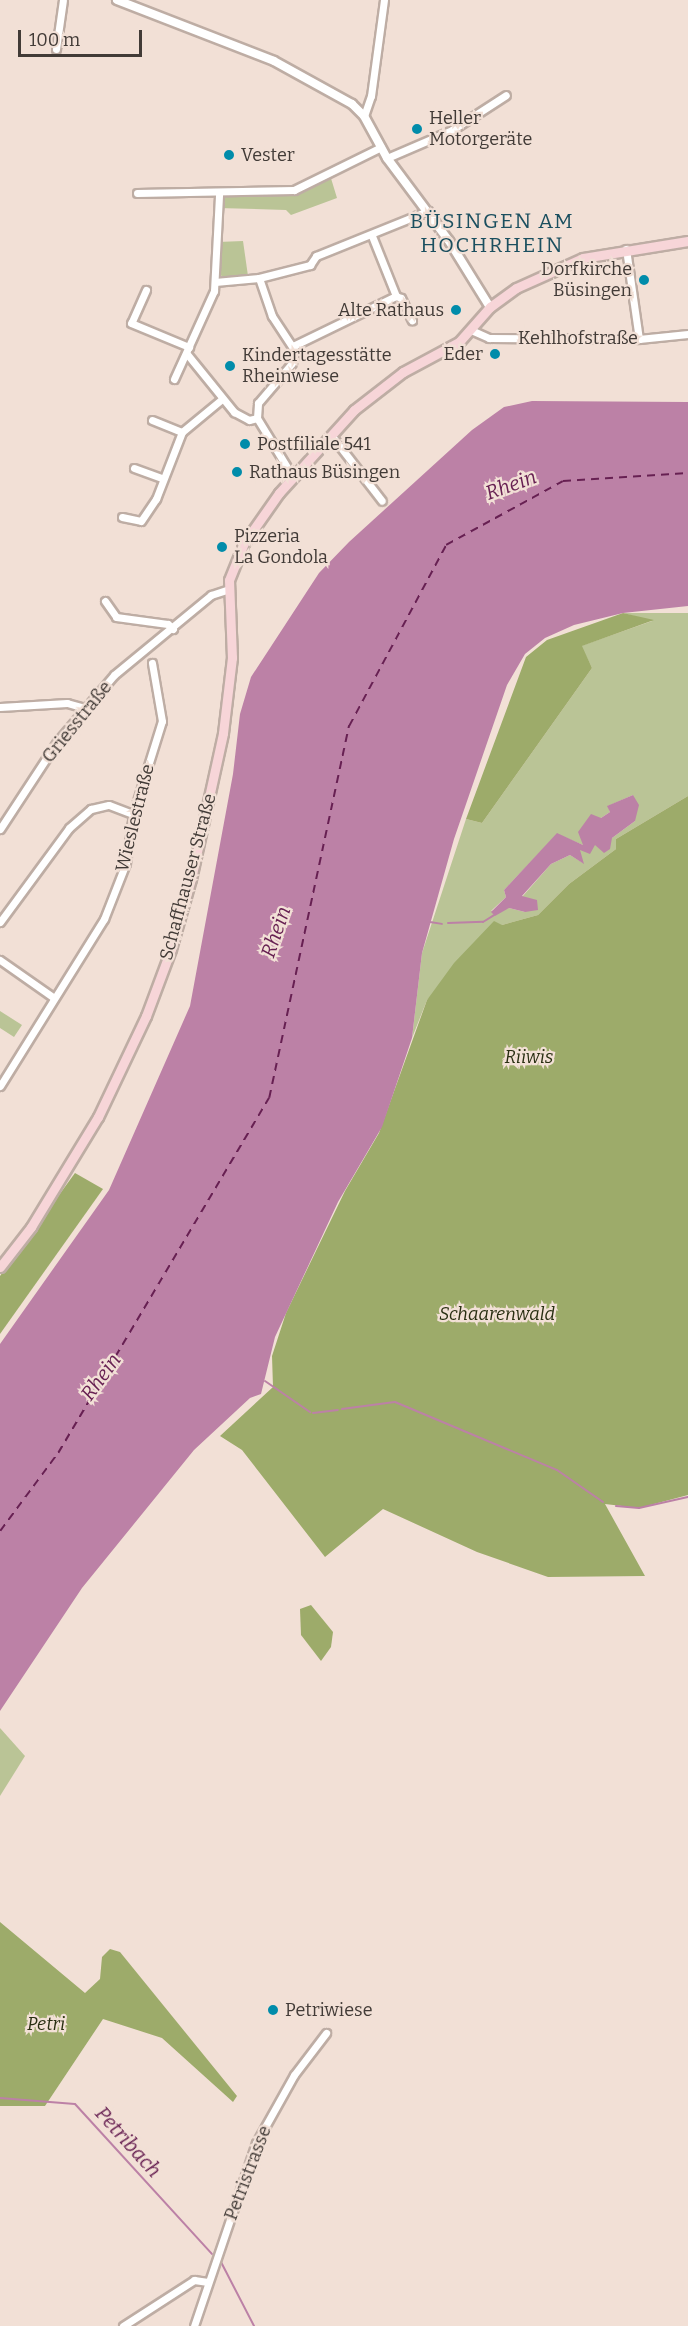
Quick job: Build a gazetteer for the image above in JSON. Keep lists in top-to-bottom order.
{
  "streets": {
    "main road": ["Schaffhauser Straße"],
    "street": [
      "Kehlhofstraße",
      "Griesstraße",
      "Wieslestraße",
      "Petristrasse"
    ]
  },
  "crossings": [
    ["Kehlhofstraße", "Schaffhauser Straße"],
    ["Griesstraße", "Schaffhauser Straße"]
  ],
  "districts": ["BÜSINGEN AM HOCHRHEIN"],
  "water": ["Rhein", "Petribach"],
  "parks": ["Riiwis", "Schaarenwald", "Petri"],
  "places": [
    "Heller Motorgeräte",
    "Vester",
    "Dorfkirche Büsingen",
    "Alte Rathaus",
    "Eder",
    "Kindertagesstätte Rheinwiese",
    "Postfiliale 541",
    "Rathaus Büsingen",
    "Pizzeria La Gondola",
    "Petriwiese"
  ],
  "scale_bar": "100 m"
}
